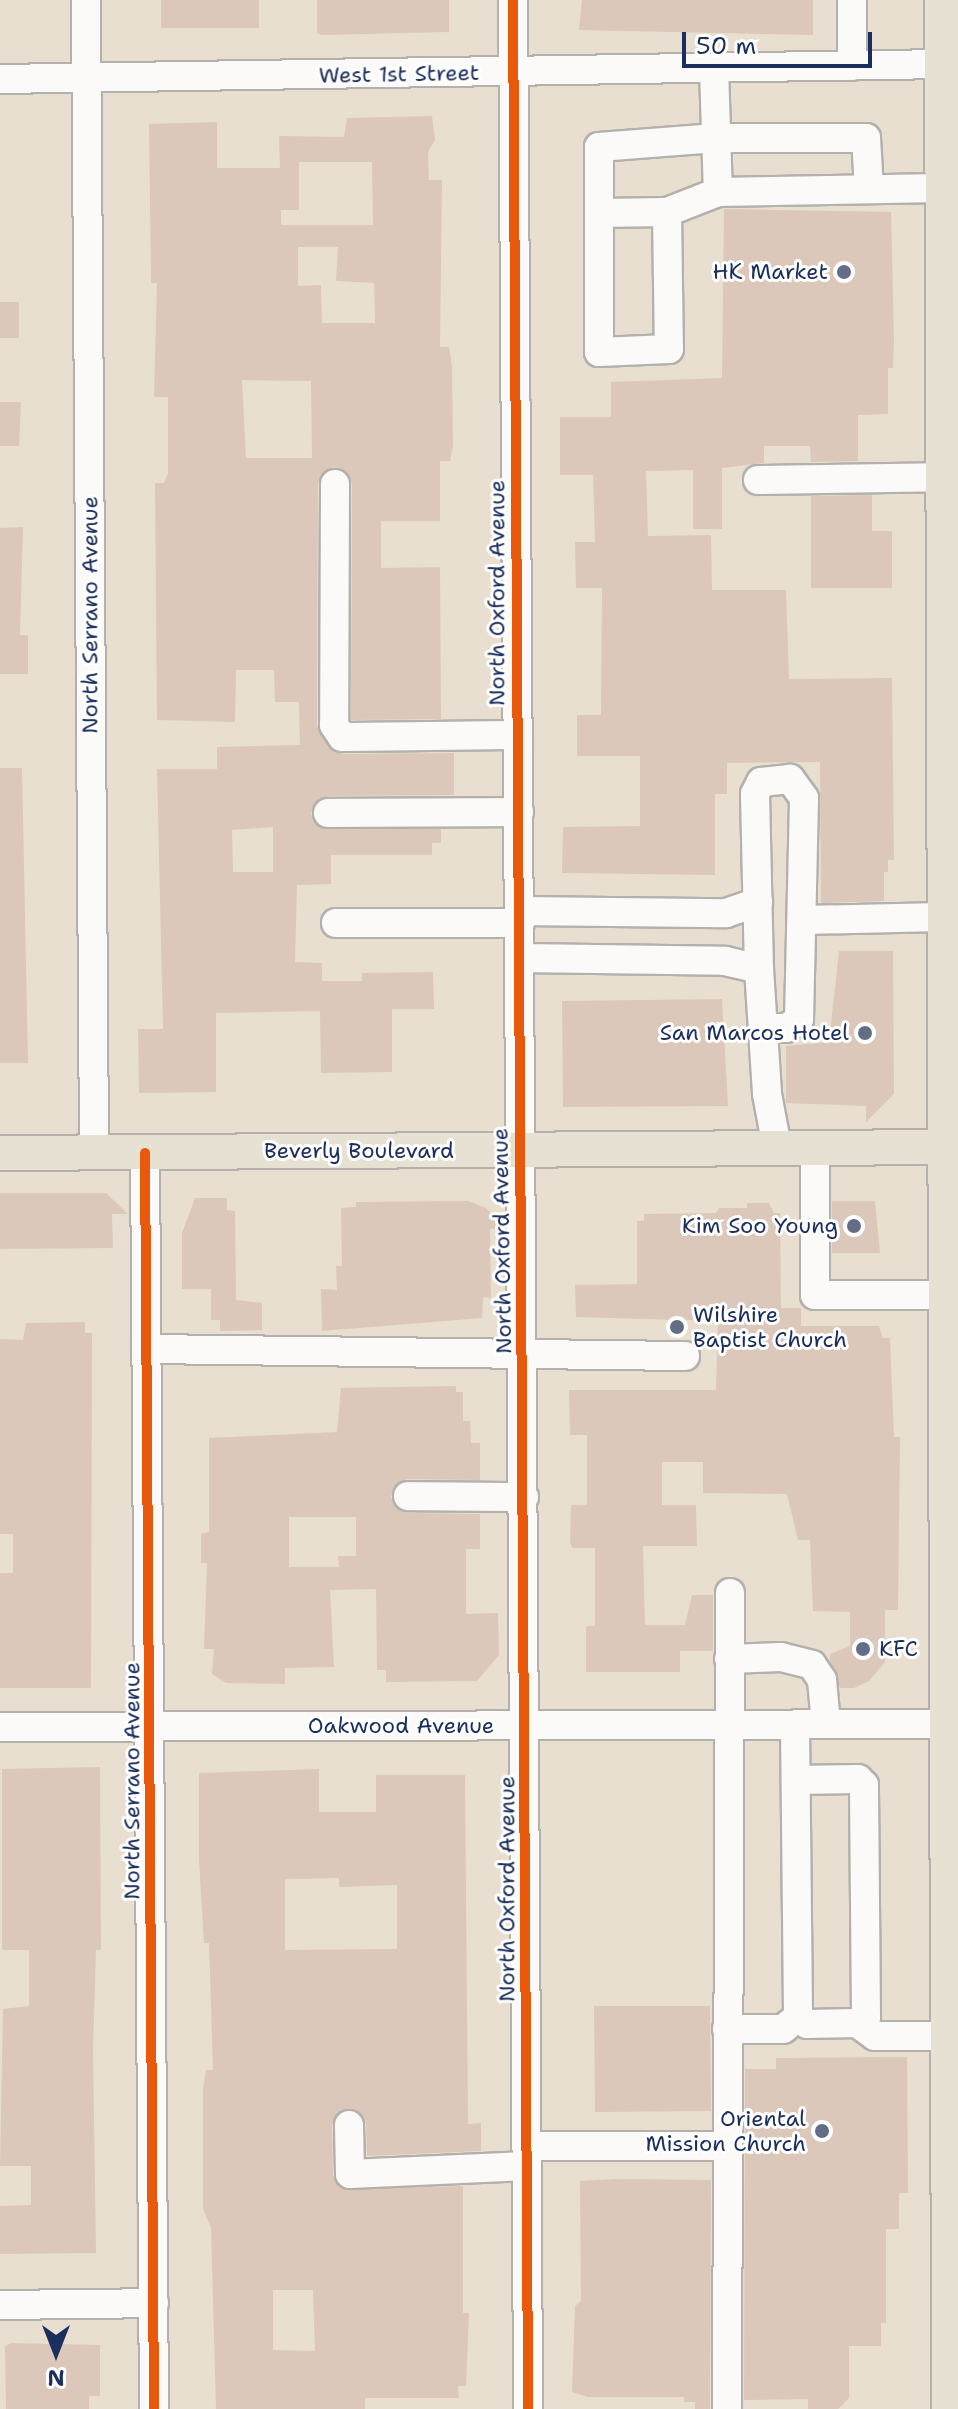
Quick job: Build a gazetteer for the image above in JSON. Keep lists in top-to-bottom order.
{
  "streets": {
    "main road": ["Beverly Boulevard"],
    "street": [
      "West 1st Street",
      "North Oxford Avenue",
      "North Serrano Avenue",
      "Oakwood Avenue"
    ]
  },
  "crossings": [
    ["West 1st Street", "North Oxford Avenue"],
    ["West 1st Street", "North Serrano Avenue"],
    ["North Oxford Avenue", "Beverly Boulevard"],
    ["North Oxford Avenue", "Oakwood Avenue"],
    ["North Serrano Avenue", "Beverly Boulevard"],
    ["North Serrano Avenue", "Oakwood Avenue"]
  ],
  "places": [
    "HK Market",
    "San Marcos Hotel",
    "Kim Soo Young",
    "Wilshire Baptist Church",
    "KFC",
    "Oriental Mission Church"
  ],
  "scale_bar": "50 m",
  "north": "bottom"
}
